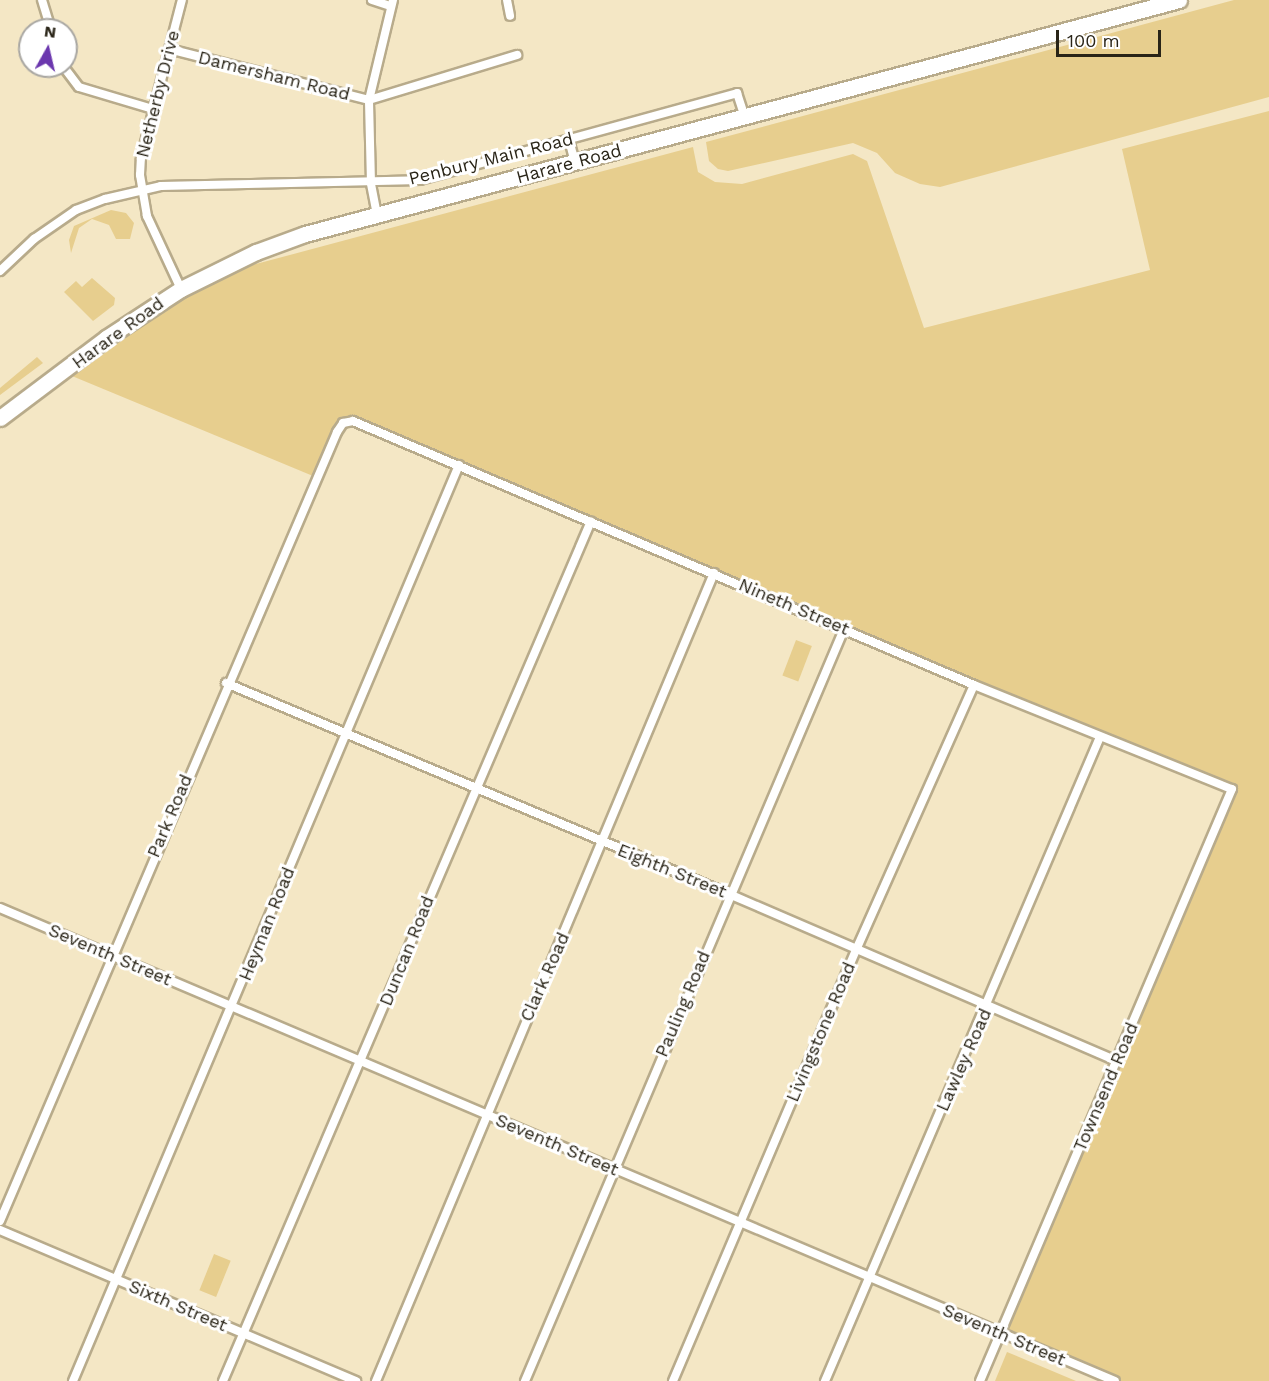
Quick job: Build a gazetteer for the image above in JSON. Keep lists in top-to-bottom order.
{
  "streets": {
    "highway": ["Harare Road"],
    "street": [
      "Damersham Road",
      "Netherby Drive",
      "Penbury Main Road",
      "Nineth Street",
      "Park Road",
      "Eighth Street",
      "Heyman Road",
      "Duncan Road",
      "Seventh Street",
      "Clark Road",
      "Pauling Road",
      "Livingstone Road",
      "Lawley Road",
      "Townsend Road",
      "Sixth Street"
    ]
  },
  "crossings": [
    ["Damersham Road", "Netherby Drive"],
    ["Netherby Drive", "Penbury Main Road"],
    ["Netherby Drive", "Harare Road"],
    ["Penbury Main Road", "Harare Road"],
    ["Nineth Street", "Park Road"],
    ["Nineth Street", "Heyman Road"],
    ["Nineth Street", "Duncan Road"],
    ["Nineth Street", "Clark Road"],
    ["Nineth Street", "Pauling Road"],
    ["Nineth Street", "Livingstone Road"],
    ["Nineth Street", "Lawley Road"],
    ["Nineth Street", "Townsend Road"],
    ["Park Road", "Eighth Street"],
    ["Park Road", "Seventh Street"],
    ["Eighth Street", "Heyman Road"],
    ["Eighth Street", "Duncan Road"],
    ["Eighth Street", "Clark Road"],
    ["Eighth Street", "Pauling Road"],
    ["Eighth Street", "Livingstone Road"],
    ["Eighth Street", "Lawley Road"],
    ["Eighth Street", "Townsend Road"],
    ["Heyman Road", "Seventh Street"],
    ["Heyman Road", "Sixth Street"],
    ["Duncan Road", "Seventh Street"],
    ["Duncan Road", "Sixth Street"],
    ["Seventh Street", "Clark Road"],
    ["Seventh Street", "Pauling Road"],
    ["Seventh Street", "Livingstone Road"],
    ["Seventh Street", "Lawley Road"],
    ["Seventh Street", "Townsend Road"]
  ],
  "scale_bar": "100 m",
  "north": "top"
}
